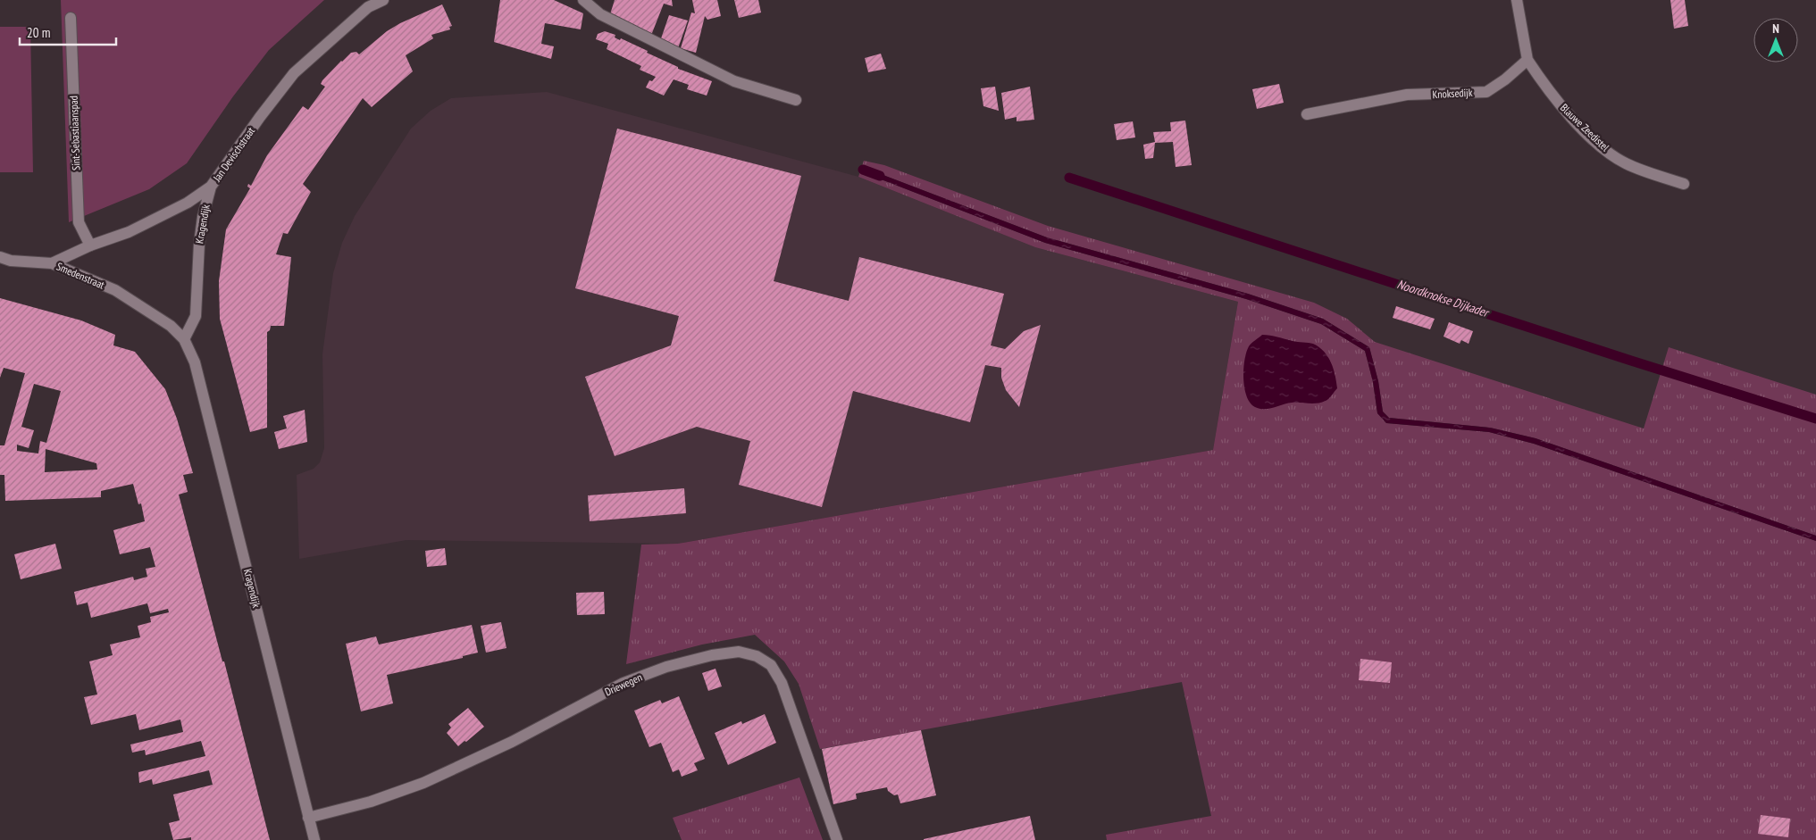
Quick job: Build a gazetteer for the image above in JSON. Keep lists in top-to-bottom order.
{
  "streets": {
    "street": [
      "Knoksedijk",
      "Blauwe Zeedistel",
      "Sint-Sebastiaanspad",
      "Jan Devischstraat",
      "Kragendijk",
      "Smedenstraat",
      "Driewegen"
    ]
  },
  "crossings": [
    ["Knoksedijk", "Blauwe Zeedistel"],
    ["Sint-Sebastiaanspad", "Jan Devischstraat"],
    ["Jan Devischstraat", "Kragendijk"],
    ["Jan Devischstraat", "Smedenstraat"],
    ["Kragendijk", "Smedenstraat"],
    ["Kragendijk", "Driewegen"]
  ],
  "water": ["Noordknokse Dijkader"],
  "scale_bar": "20 m",
  "north": "top"
}
